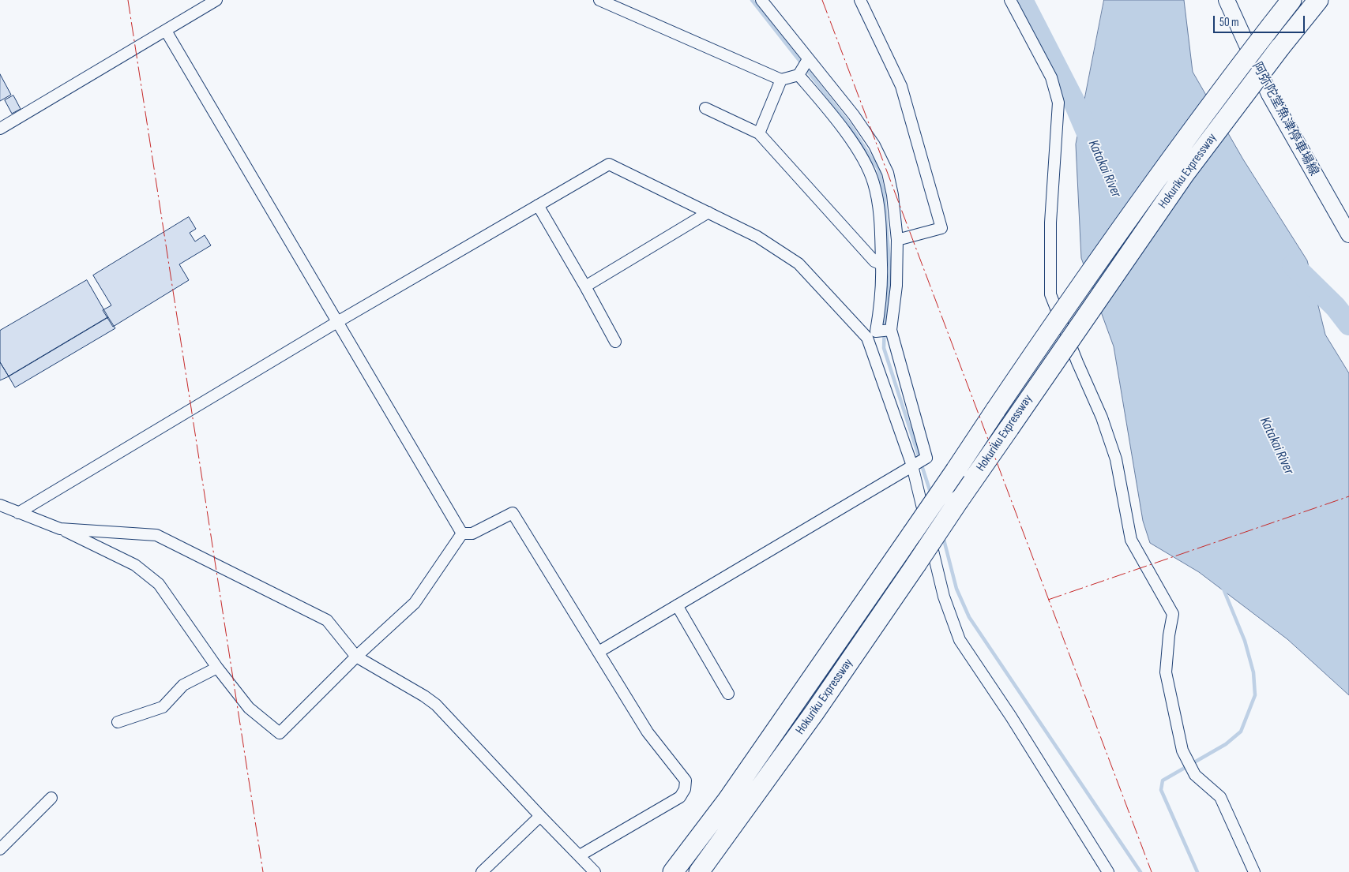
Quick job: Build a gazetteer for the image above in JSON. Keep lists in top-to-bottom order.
{
  "streets": {
    "highway": ["Hokuriku Expressway"],
    "main road": ["阿弥陀堂魚津停車場線"]
  },
  "water": ["Katakai River"],
  "scale_bar": "50 m"
}
